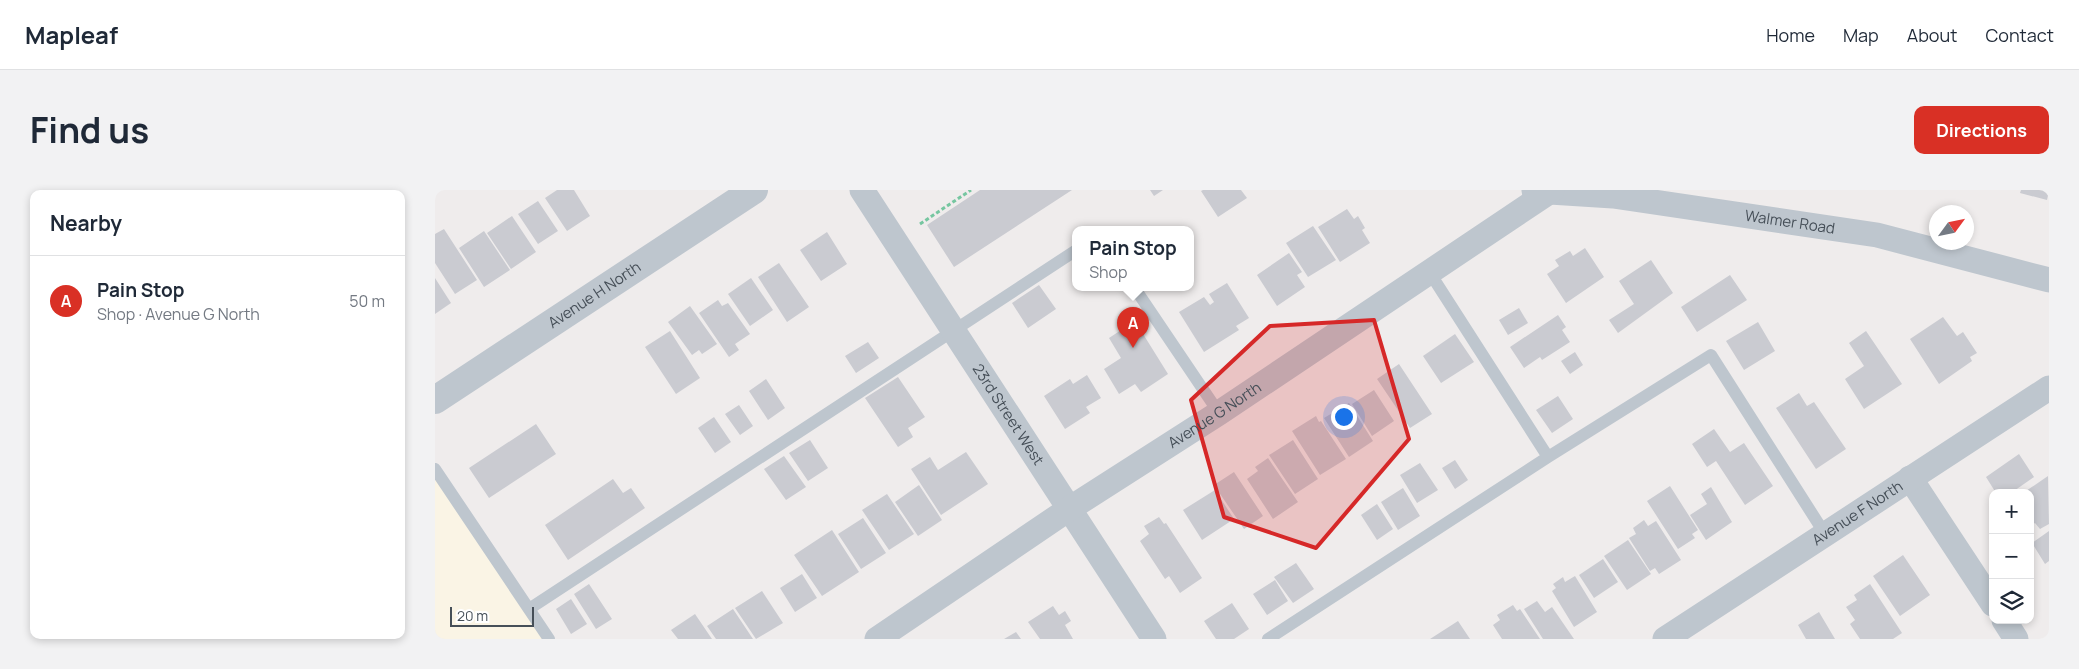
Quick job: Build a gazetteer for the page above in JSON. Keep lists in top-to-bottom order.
{
  "streets": {
    "street": [
      "Walmer Road",
      "Avenue H North",
      "23rd Street West",
      "Avenue G North",
      "Avenue F North"
    ]
  },
  "crossings": [
    ["Walmer Road", "Avenue G North"],
    ["23rd Street West", "Avenue G North"]
  ],
  "scale_bar": "20 m",
  "north": "top right",
  "page": {
    "header": "Mapleaf",
    "nav": [
      "Home",
      "Map",
      "About",
      "Contact"
    ],
    "title": "Find us",
    "buttons": "Directions",
    "heading": "Nearby",
    "popup": ["Pain Stop", "Shop"],
    "list": [
      {
        "mark": "A",
        "name": "Pain Stop",
        "note": "Shop · Avenue G North",
        "value": "50 m"
      }
    ],
    "pins": "A",
    "map_buttons": ["+", "−"],
    "scale": "20 m"
  }
}
